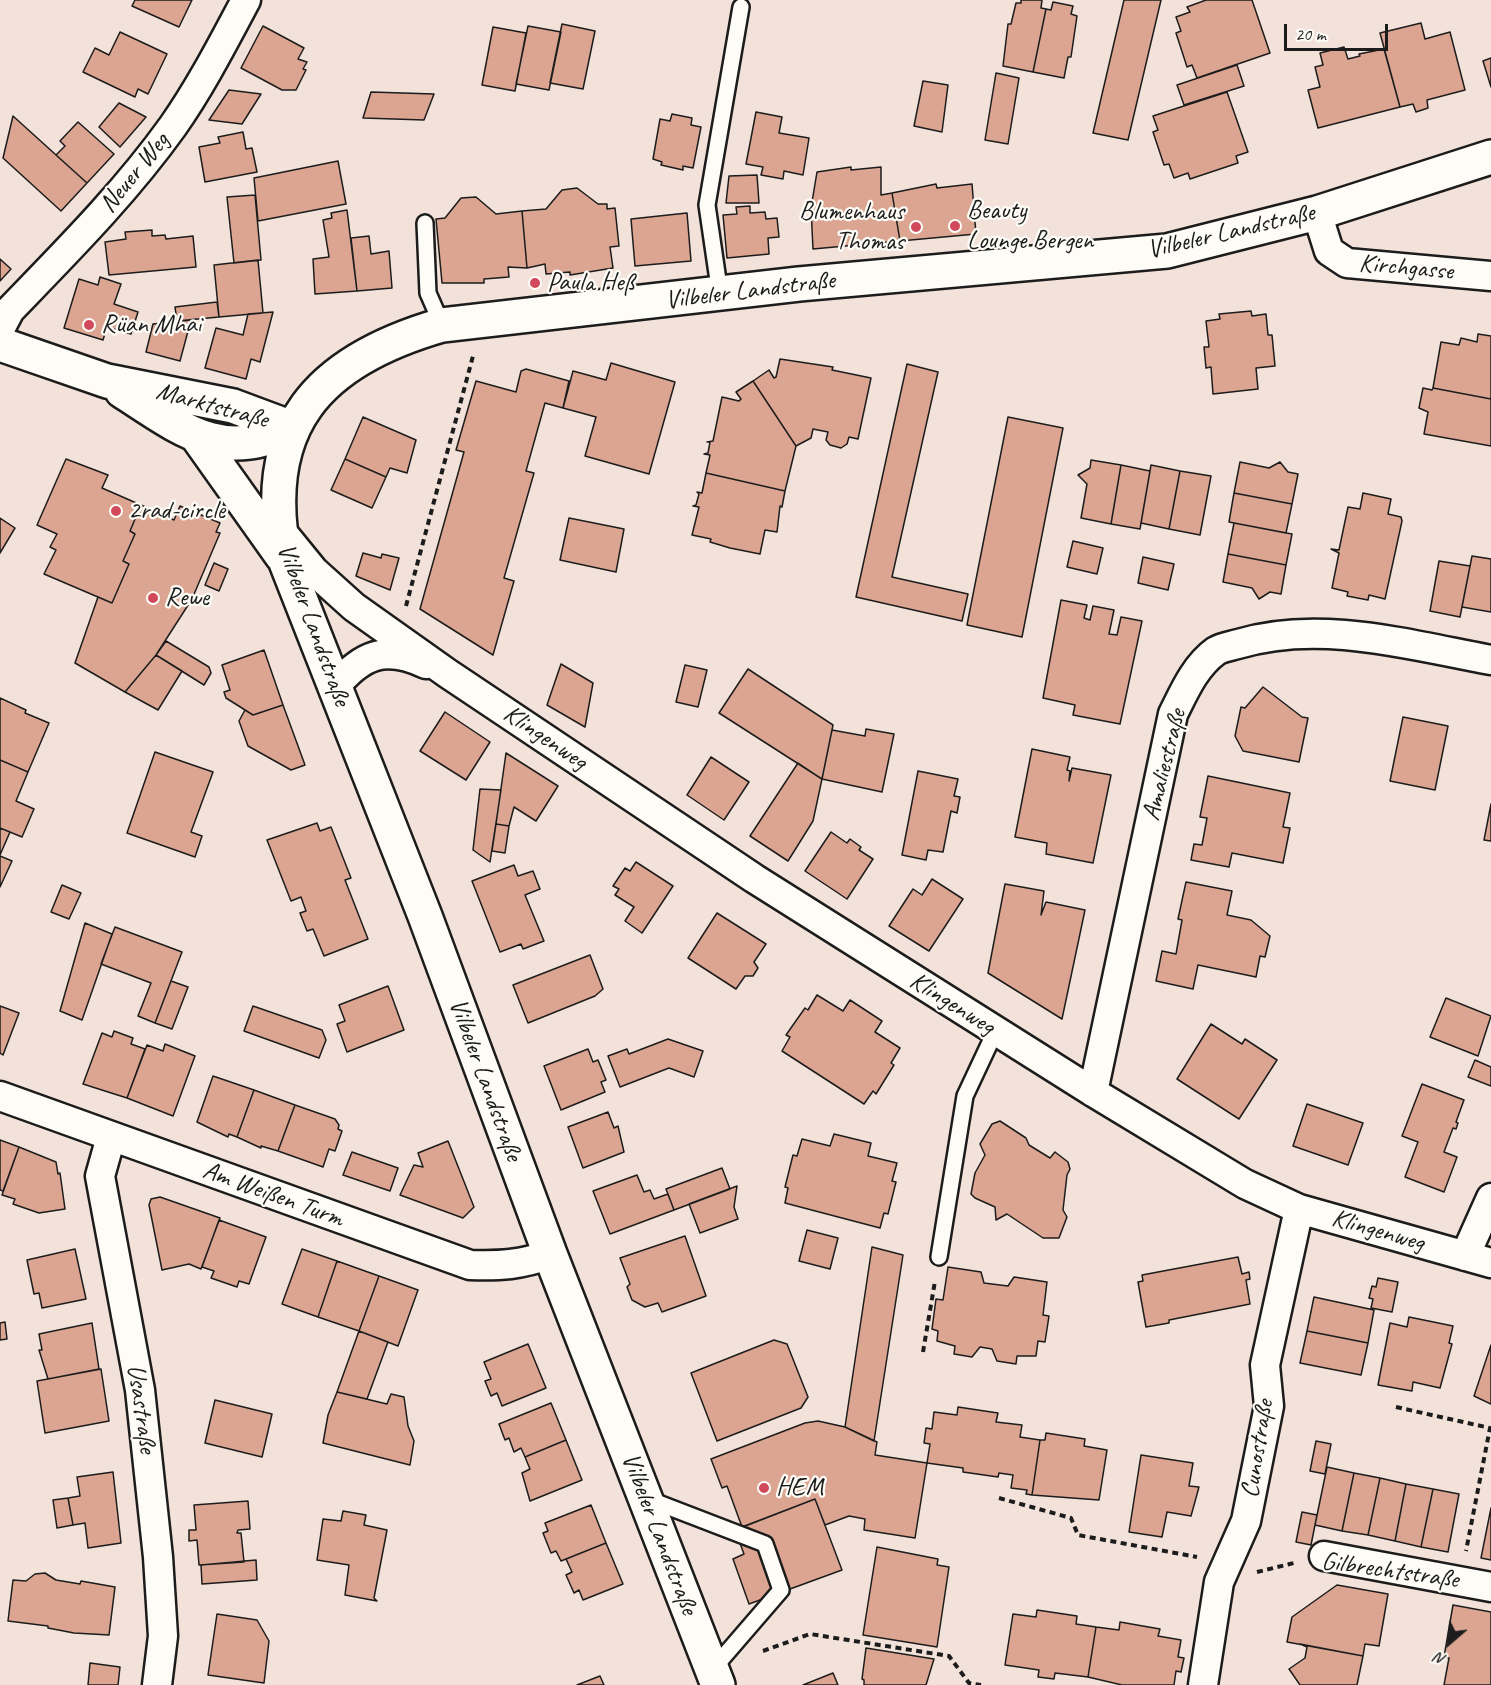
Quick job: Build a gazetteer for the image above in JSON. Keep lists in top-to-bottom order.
{
  "streets": {
    "main road": ["Vilbeler Landstraße", "Marktstraße"],
    "street": [
      "Neuer Weg",
      "Kirchgasse",
      "Klingenweg",
      "Amaliestraße",
      "Am Weißen Turm",
      "Usastraße",
      "Cunostraße",
      "Gilbrechtstraße"
    ]
  },
  "crossings": [
    ["Vilbeler Landstraße", "Kirchgasse"],
    ["Vilbeler Landstraße", "Marktstraße"],
    ["Vilbeler Landstraße", "Klingenweg"],
    ["Vilbeler Landstraße", "Am Weißen Turm"],
    ["Klingenweg", "Amaliestraße"],
    ["Klingenweg", "Cunostraße"],
    ["Am Weißen Turm", "Usastraße"],
    ["Cunostraße", "Gilbrechtstraße"]
  ],
  "places": [
    "Beauty Lounge Bergen",
    "Blumenhaus Thomas",
    "Paula Heß",
    "Rüan Mhai",
    "2rad-circle",
    "Rewe",
    "HEM"
  ],
  "scale_bar": "20 m",
  "north": "bottom left"
}
